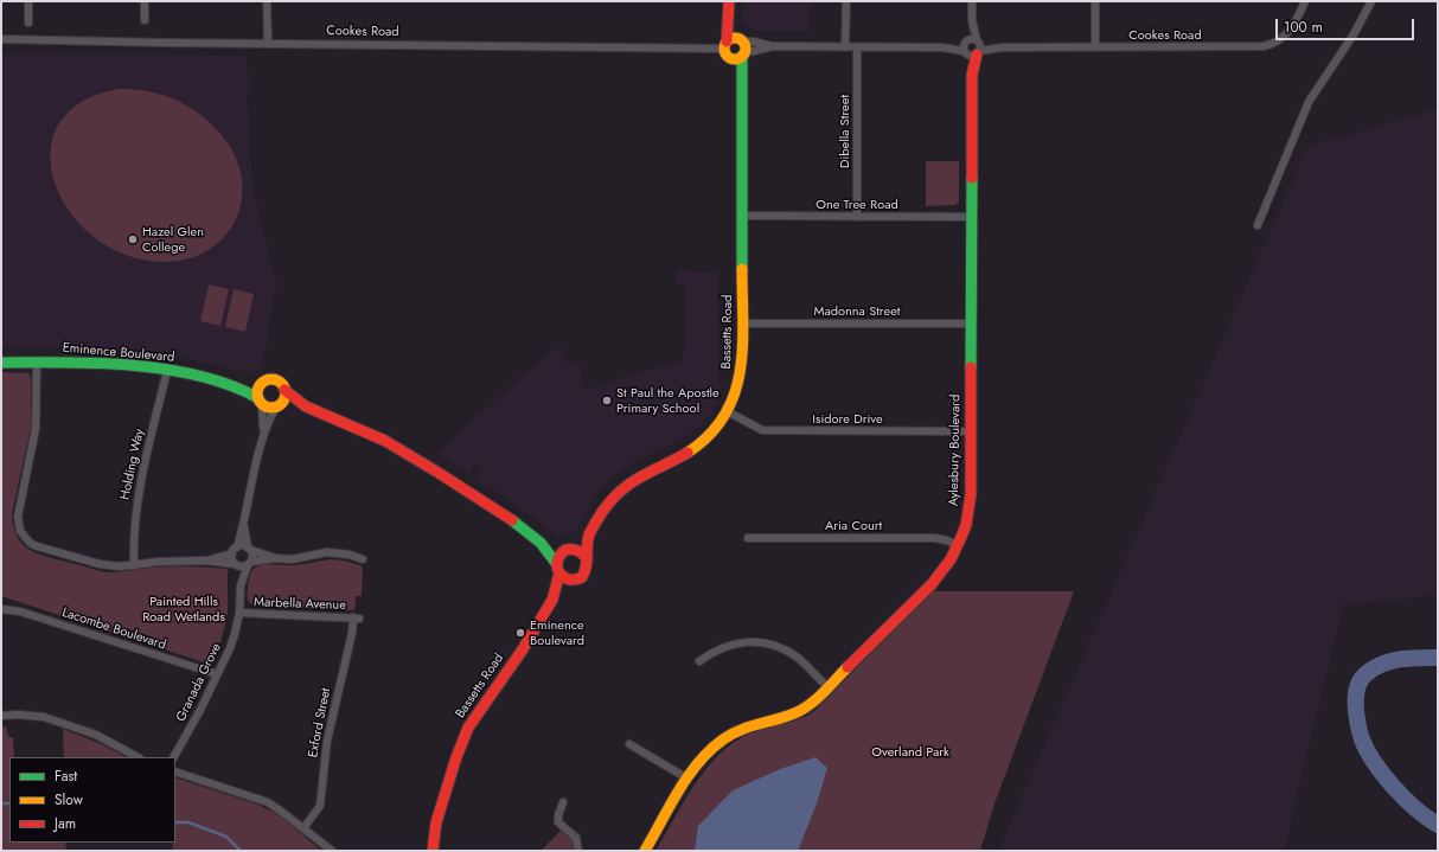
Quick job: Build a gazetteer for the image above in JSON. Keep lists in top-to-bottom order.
{
  "streets": {
    "street": [
      "Cookes Road",
      "Dibella Street",
      "One Tree Road",
      "Madonna Street",
      "Bassetts Road",
      "Eminence Boulevard",
      "Isidore Drive",
      "Aylesbury Boulevard",
      "Holding Way",
      "Aria Court",
      "Marbella Avenue",
      "Lacombe Boulevard",
      "Granada Grove",
      "Exford Street"
    ]
  },
  "crossings": [
    ["Cookes Road", "Dibella Street"],
    ["Cookes Road", "Bassetts Road"],
    ["Cookes Road", "Aylesbury Boulevard"],
    ["Dibella Street", "One Tree Road"],
    ["One Tree Road", "Bassetts Road"],
    ["One Tree Road", "Aylesbury Boulevard"],
    ["Madonna Street", "Bassetts Road"],
    ["Madonna Street", "Aylesbury Boulevard"],
    ["Bassetts Road", "Isidore Drive"],
    ["Eminence Boulevard", "Holding Way"],
    ["Isidore Drive", "Aylesbury Boulevard"],
    ["Aylesbury Boulevard", "Aria Court"],
    ["Marbella Avenue", "Granada Grove"],
    ["Marbella Avenue", "Exford Street"],
    ["Lacombe Boulevard", "Granada Grove"]
  ],
  "parks": ["Painted Hills Road Wetlands", "Overland Park"],
  "places": ["Hazel Glen College", "St Paul the Apostle Primary School", "Eminence Boulevard"],
  "legend": ["Fast", "Slow", "Jam"],
  "scale_bar": "100 m"
}
